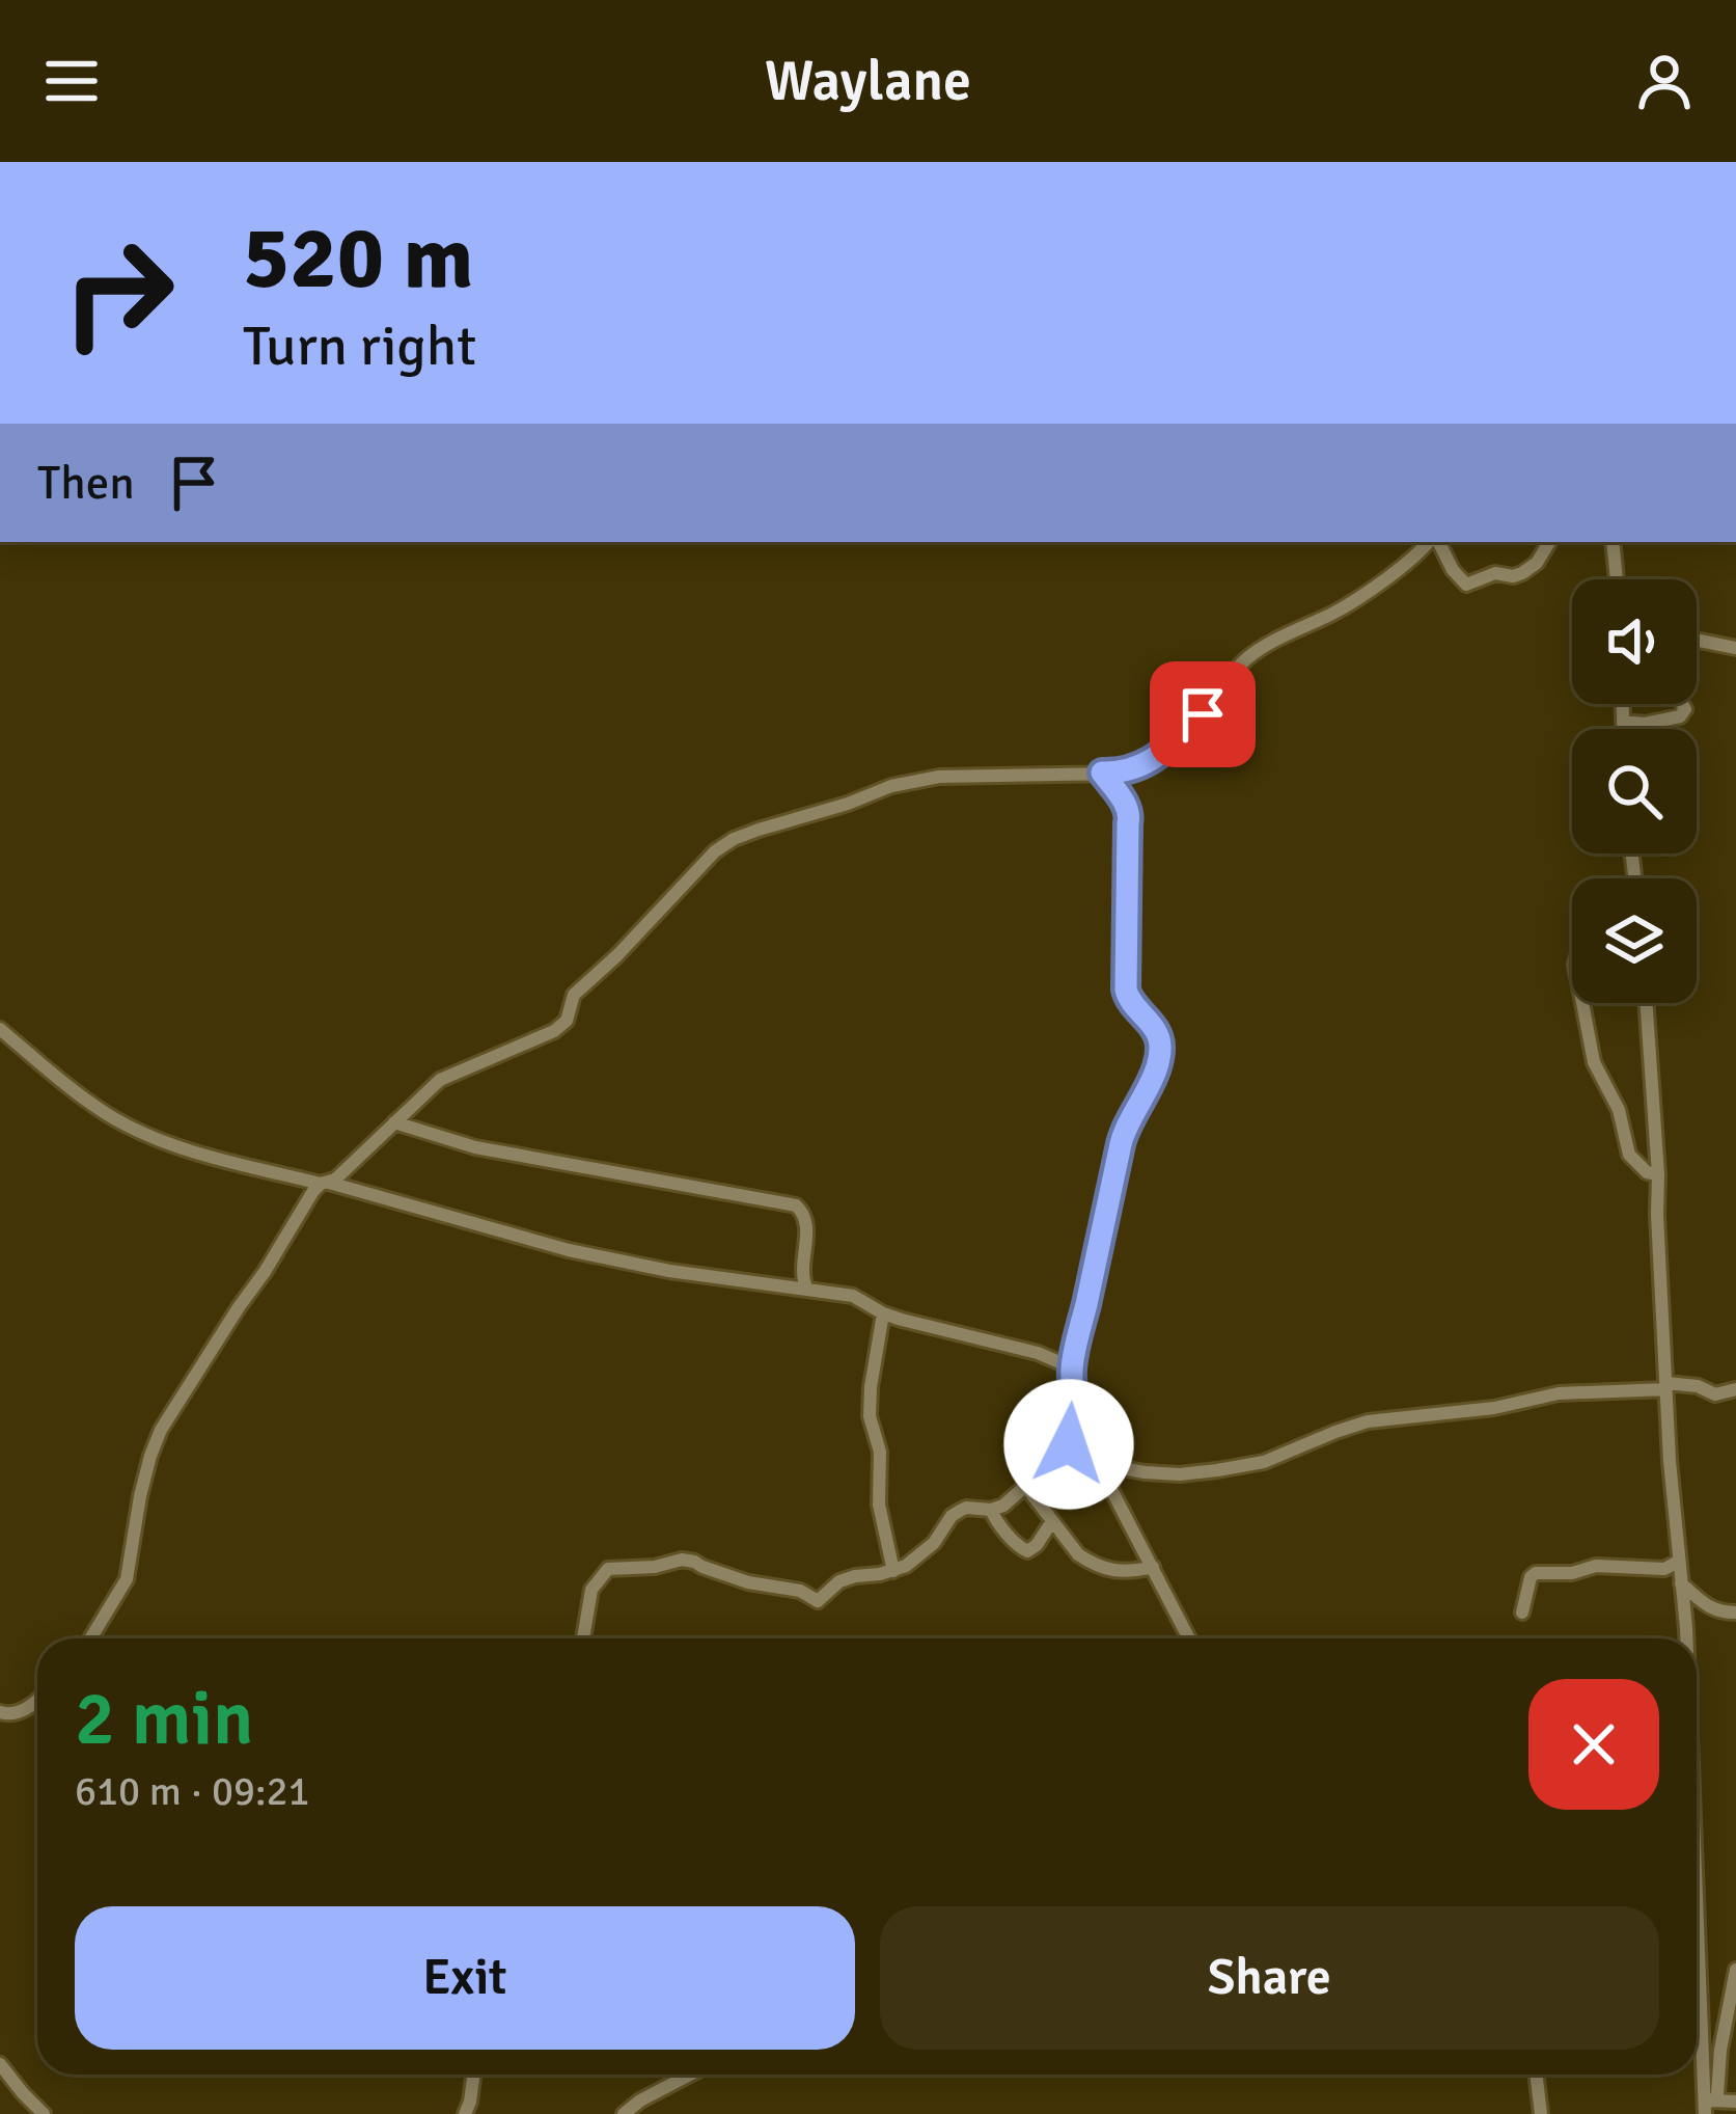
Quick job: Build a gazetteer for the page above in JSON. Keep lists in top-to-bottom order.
{
  "page": {
    "header": "Waylane",
    "turn": ["520 m", "Turn right"],
    "then": "Then",
    "heading": ["2 min", "610 m · 09:21"],
    "buttons": ["Exit", "Share"]
  }
}
